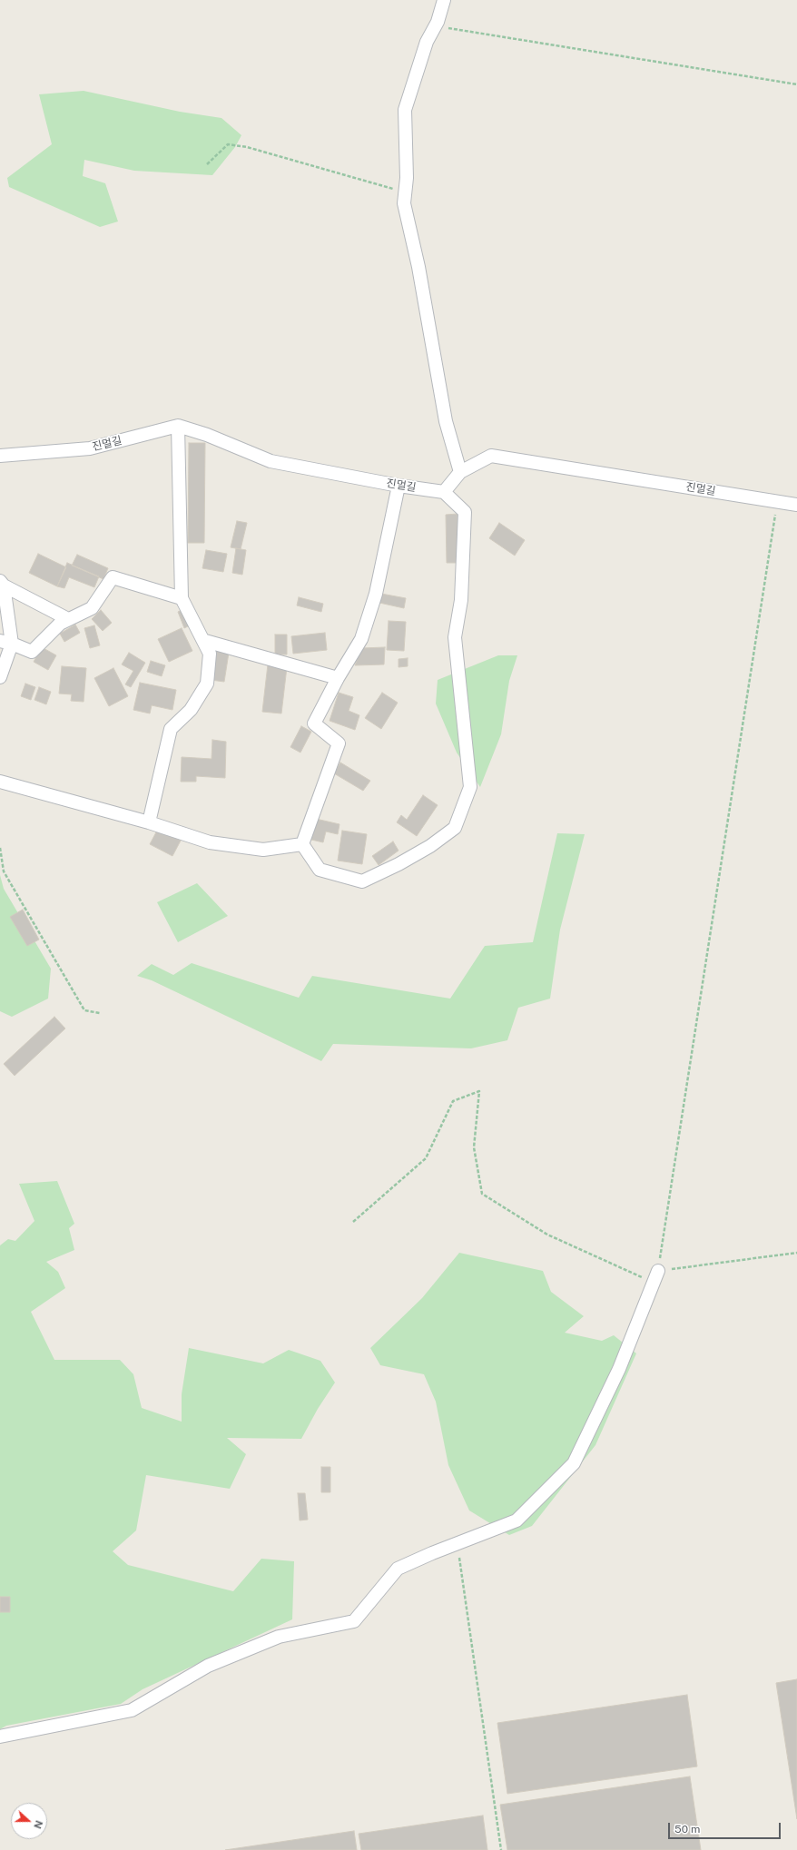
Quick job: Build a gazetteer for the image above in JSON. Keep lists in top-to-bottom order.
{
  "streets": {
    "street": ["진멀길"]
  },
  "scale_bar": "50 m",
  "north": "right"
}
